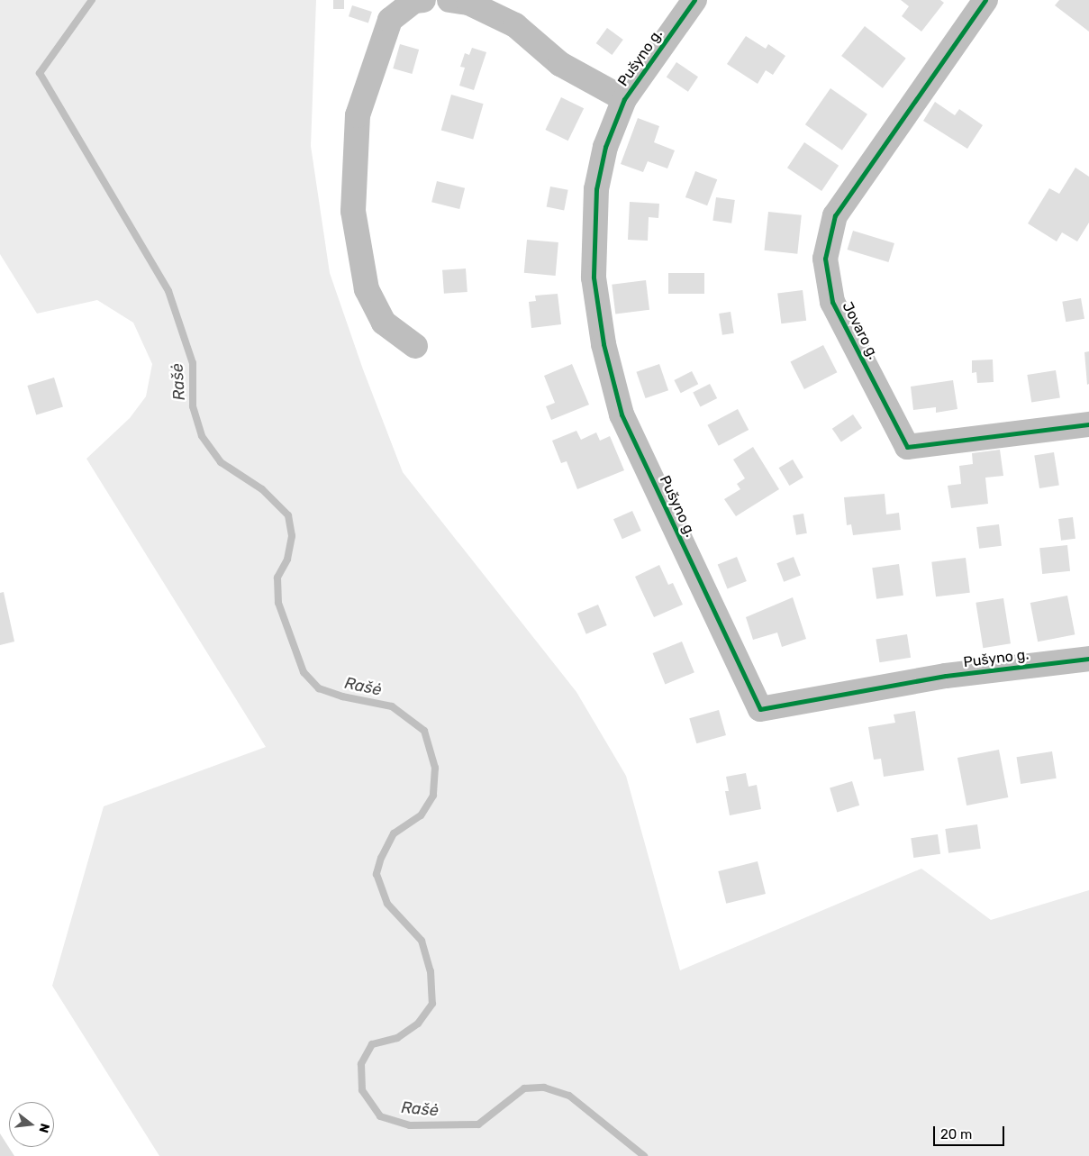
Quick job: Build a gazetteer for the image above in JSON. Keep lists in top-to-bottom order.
{
  "streets": {
    "street": ["Pušyno g.", "Jovaro g."]
  },
  "water": ["Rašė"],
  "scale_bar": "20 m",
  "north": "right"
}
